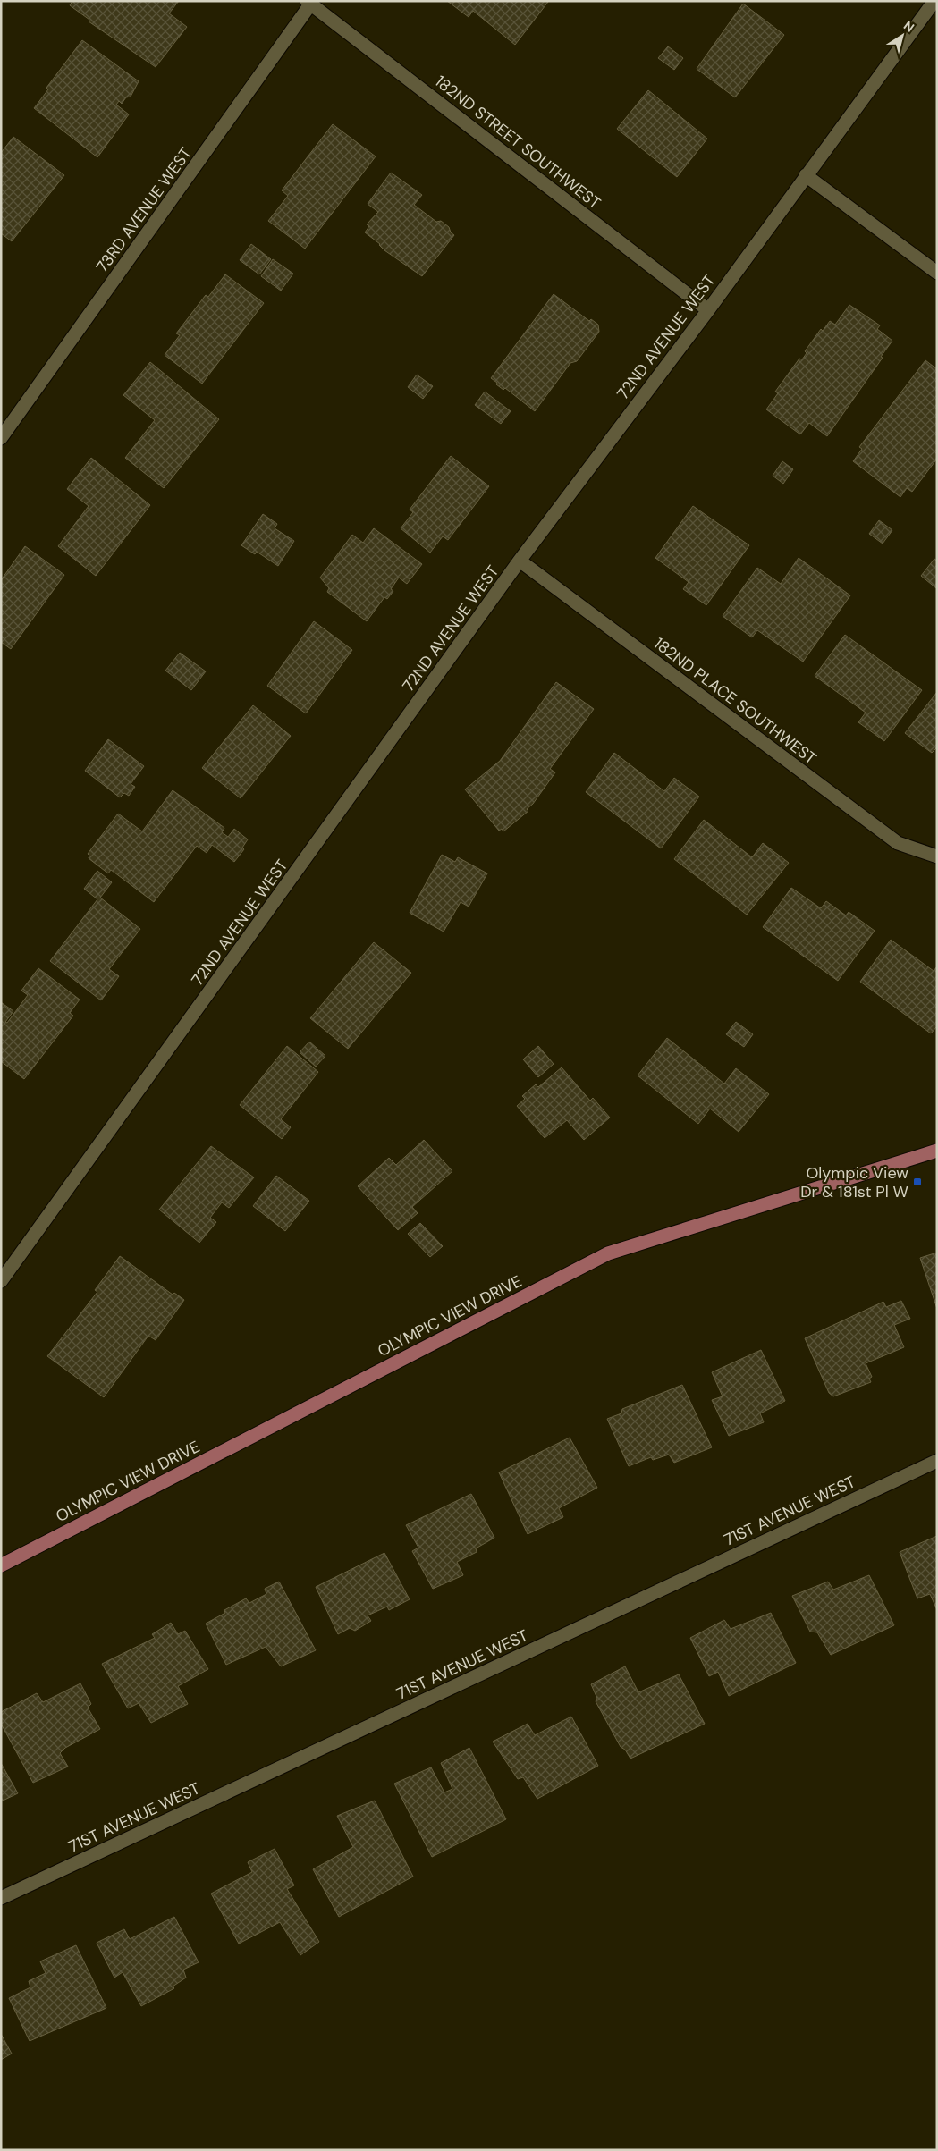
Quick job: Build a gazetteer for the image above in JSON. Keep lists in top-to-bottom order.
{
  "streets": {
    "main road": ["OLYMPIC VIEW DRIVE"],
    "street": [
      "182ND STREET SOUTHWEST",
      "73RD AVENUE WEST",
      "72ND AVENUE WEST",
      "182ND PLACE SOUTHWEST",
      "71ST AVENUE WEST"
    ]
  },
  "crossings": [
    ["182ND STREET SOUTHWEST", "73RD AVENUE WEST"],
    ["182ND STREET SOUTHWEST", "72ND AVENUE WEST"],
    ["72ND AVENUE WEST", "182ND PLACE SOUTHWEST"]
  ],
  "places": {
    "transit": ["Olympic View Dr & 181st Pl W"]
  },
  "north": "top right"
}
